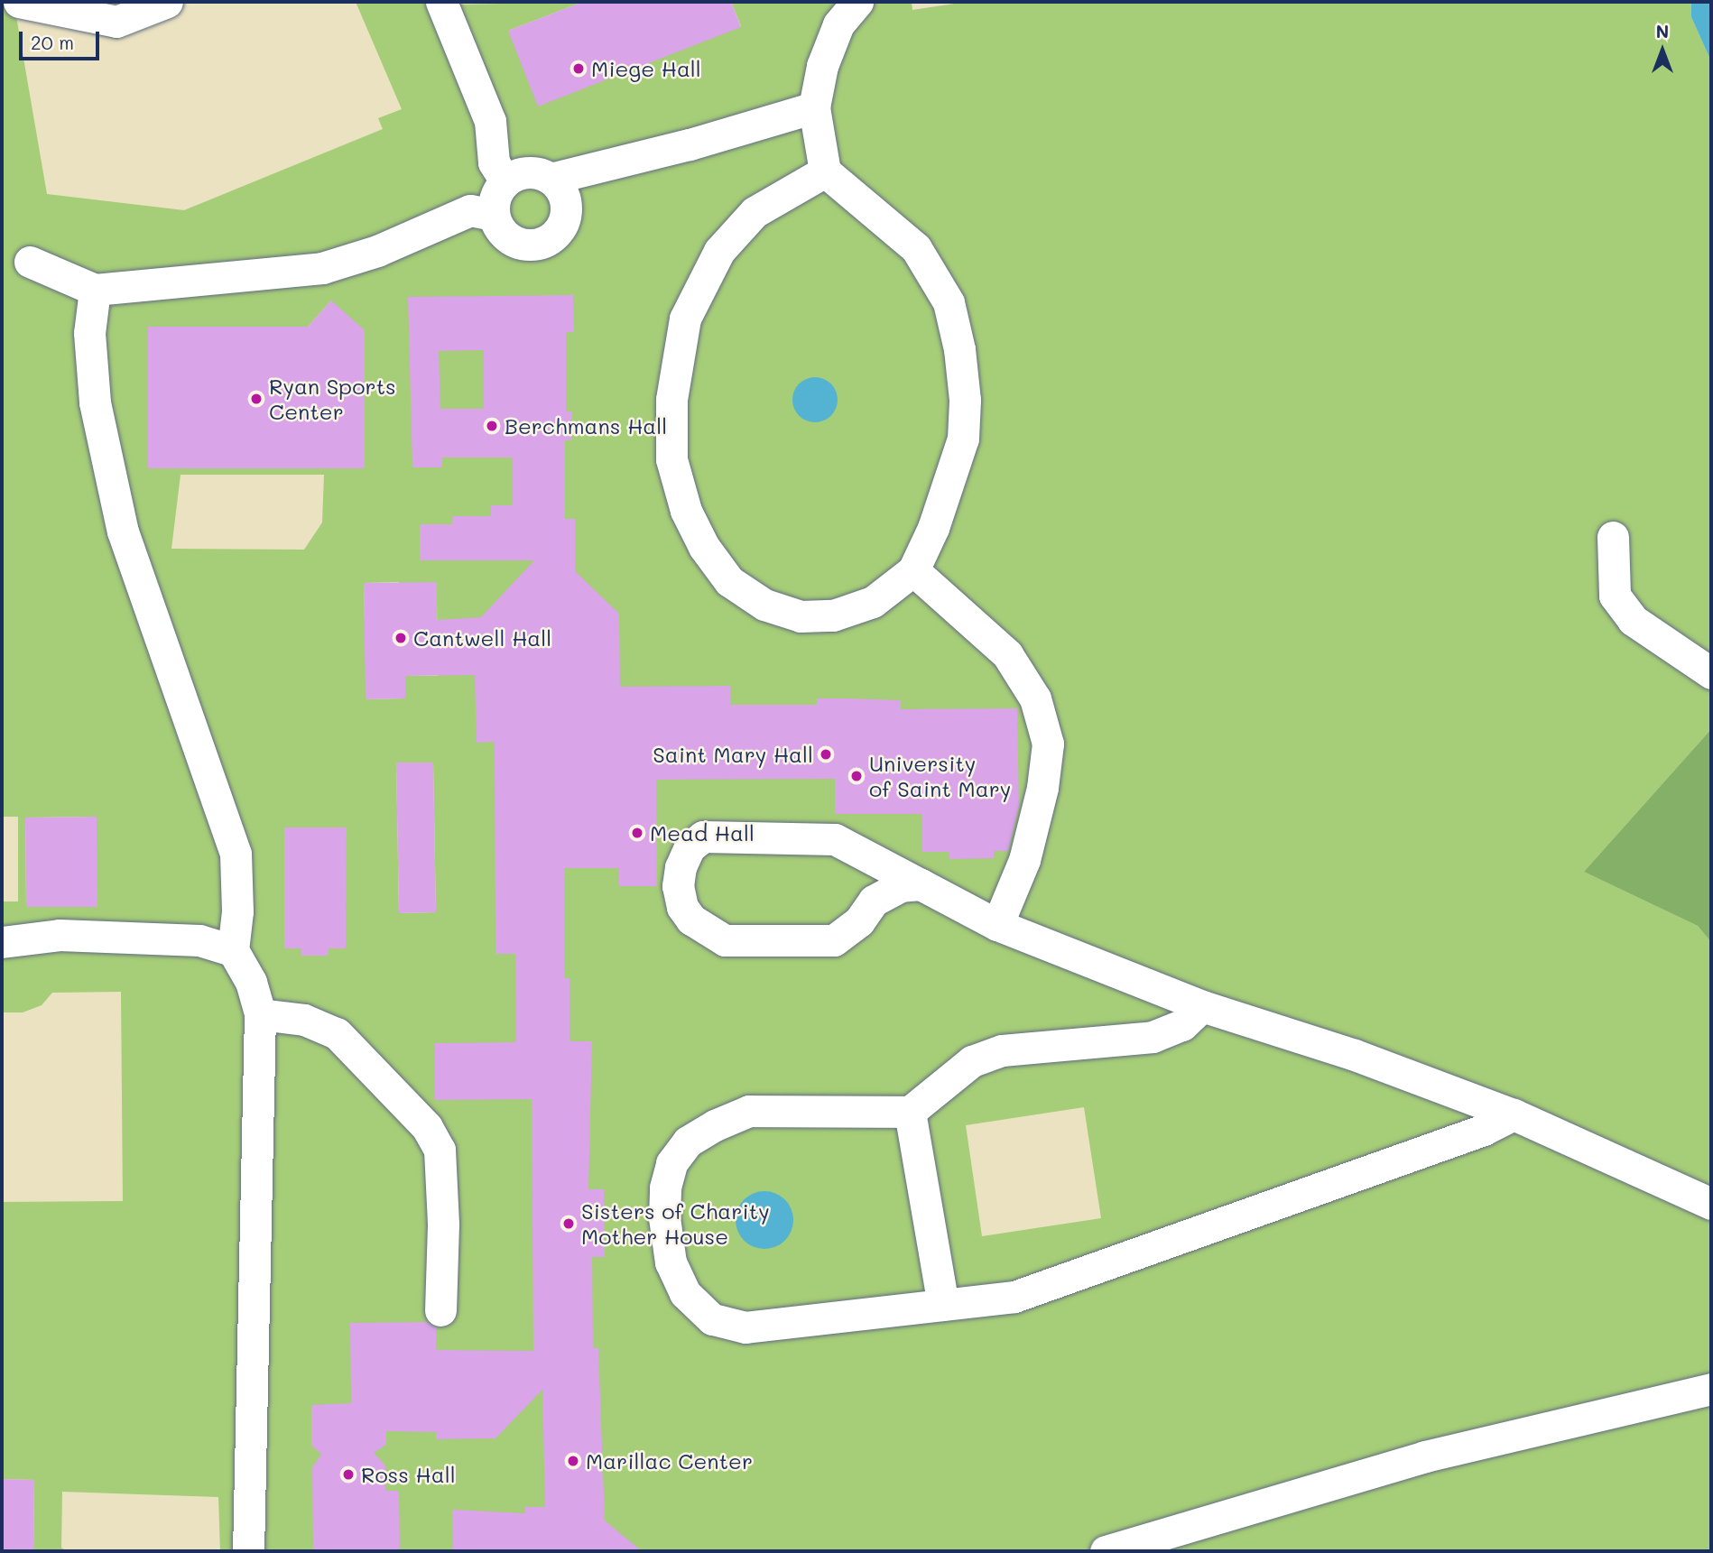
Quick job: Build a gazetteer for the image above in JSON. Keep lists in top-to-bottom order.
{
  "places": [
    "Miege Hall",
    "Ryan Sports Center",
    "Berchmans Hall",
    "Cantwell Hall",
    "Saint Mary Hall",
    "University of Saint Mary",
    "Mead Hall",
    "Sisters of Charity Mother House",
    "Marillac Center",
    "Ross Hall"
  ],
  "scale_bar": "20 m",
  "north": "top"
}
